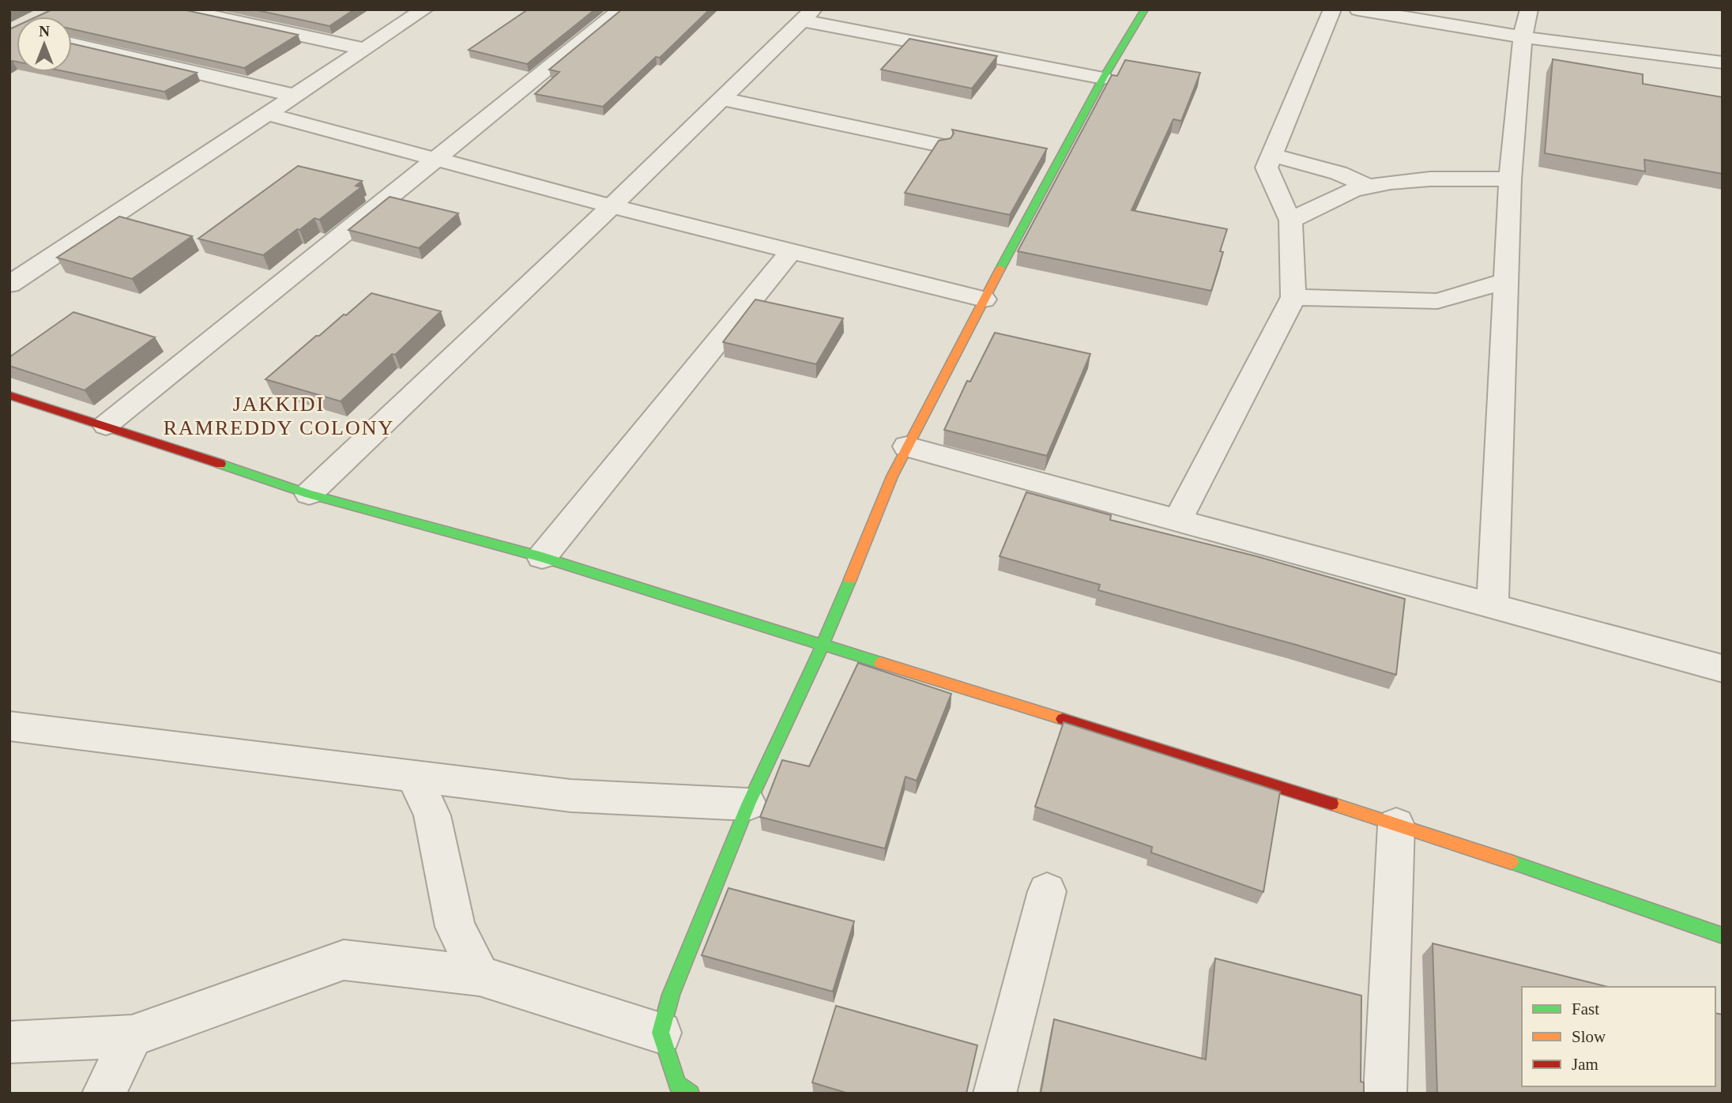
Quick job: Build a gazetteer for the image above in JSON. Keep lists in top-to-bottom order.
{
  "districts": ["JAKKIDI RAMREDDY COLONY"],
  "legend": ["Fast", "Slow", "Jam"],
  "north": "top"
}
